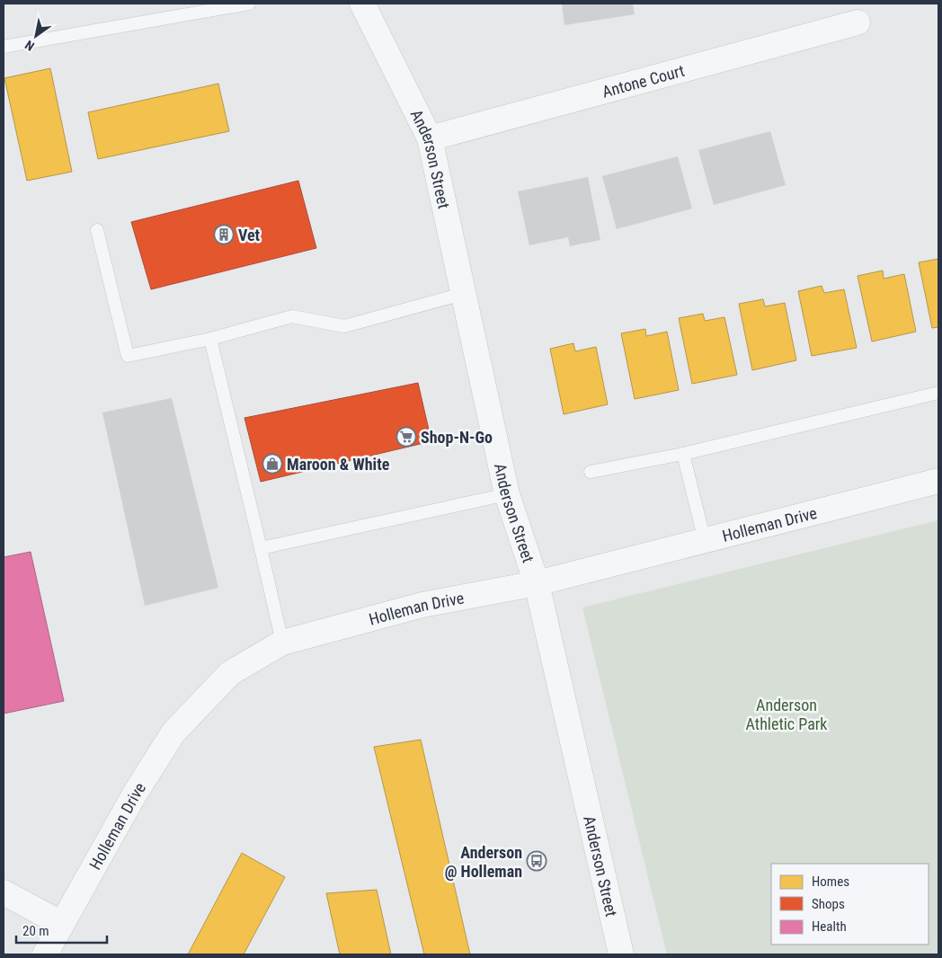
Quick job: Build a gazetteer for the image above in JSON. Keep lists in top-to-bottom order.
{
  "streets": {
    "street": ["Antone Court", "Anderson Street", "Holleman Drive"]
  },
  "crossings": [
    ["Antone Court", "Anderson Street"],
    ["Anderson Street", "Holleman Drive"]
  ],
  "parks": ["Anderson Athletic Park"],
  "places": {
    "building": ["Vet"],
    "supermarket": ["Shop-N-Go"],
    "shop": ["Maroon & White"],
    "bus stop": ["Anderson @ Holleman"]
  },
  "legend": ["Homes", "Shops", "Health"],
  "scale_bar": "20 m",
  "north": "bottom left"
}
